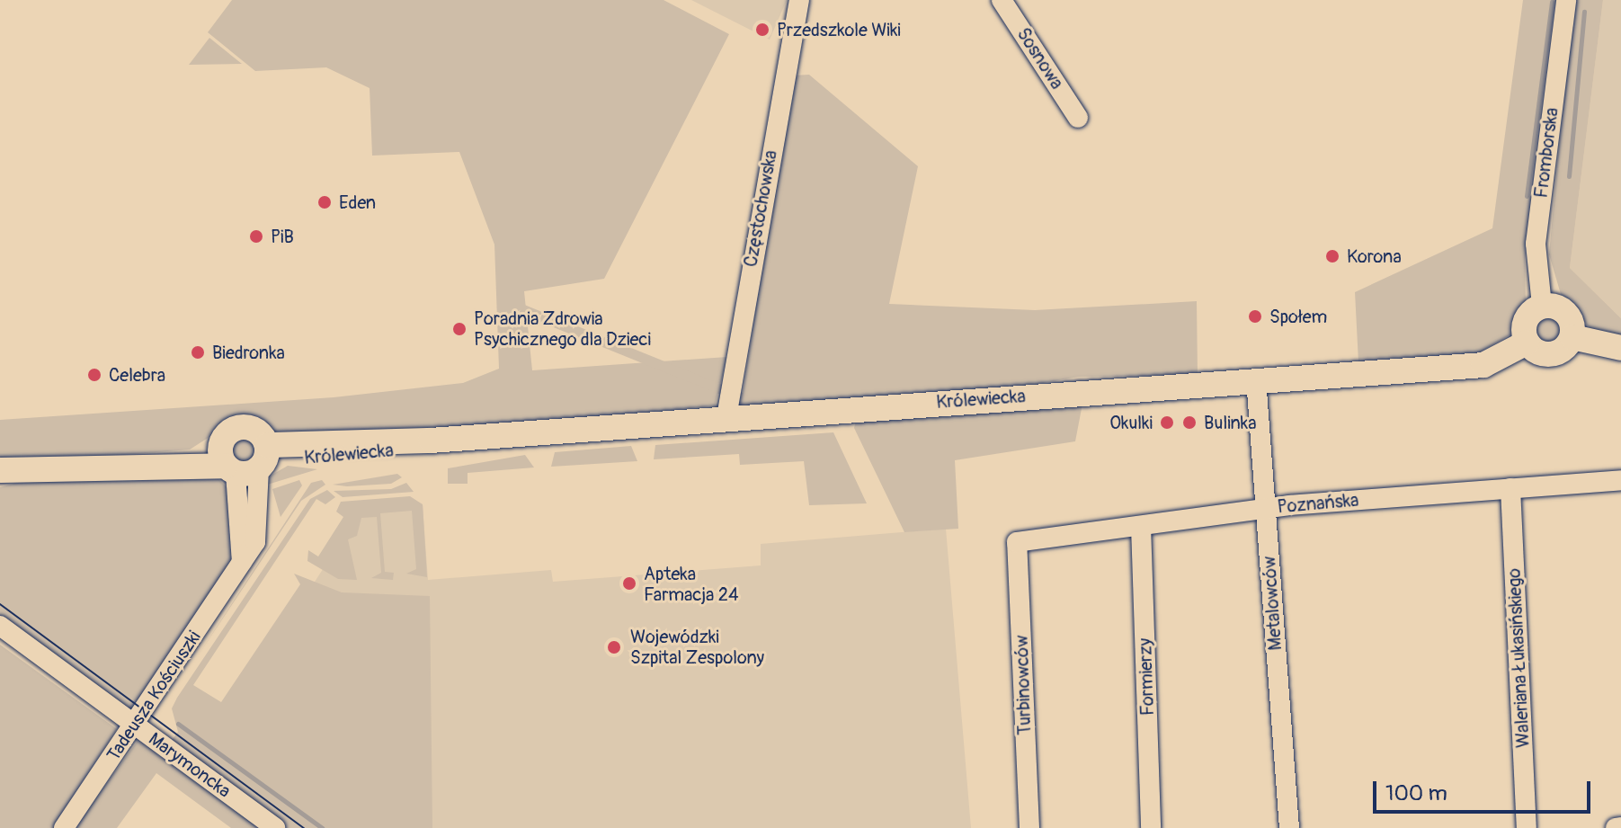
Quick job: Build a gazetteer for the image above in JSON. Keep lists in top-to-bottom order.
{
  "streets": {
    "main road": ["Królewiecka"],
    "street": [
      "Sosnowa",
      "Fromborska",
      "Częstochowska",
      "Poznańska",
      "Metalowców",
      "Waleriana Łukasińskiego",
      "Formierzy",
      "Turbinowców",
      "Tadeusza Kościuszki",
      "Marymoncka"
    ]
  },
  "crossings": [
    ["Fromborska", "Królewiecka"],
    ["Częstochowska", "Królewiecka"],
    ["Królewiecka", "Metalowców"],
    ["Królewiecka", "Tadeusza Kościuszki"],
    ["Poznańska", "Metalowców"],
    ["Poznańska", "Waleriana Łukasińskiego"],
    ["Poznańska", "Formierzy"],
    ["Poznańska", "Turbinowców"],
    ["Tadeusza Kościuszki", "Marymoncka"]
  ],
  "places": [
    "Przedszkole Wiki",
    "Eden",
    "PiB",
    "Korona",
    "Społem",
    "Poradnia Zdrowia Psychicznego dla Dzieci",
    "Biedronka",
    "Celebra",
    "Okulki",
    "Bulinka",
    "Apteka Farmacja 24",
    "Wojewódzki Szpital Zespolony"
  ],
  "scale_bar": "100 m"
}
